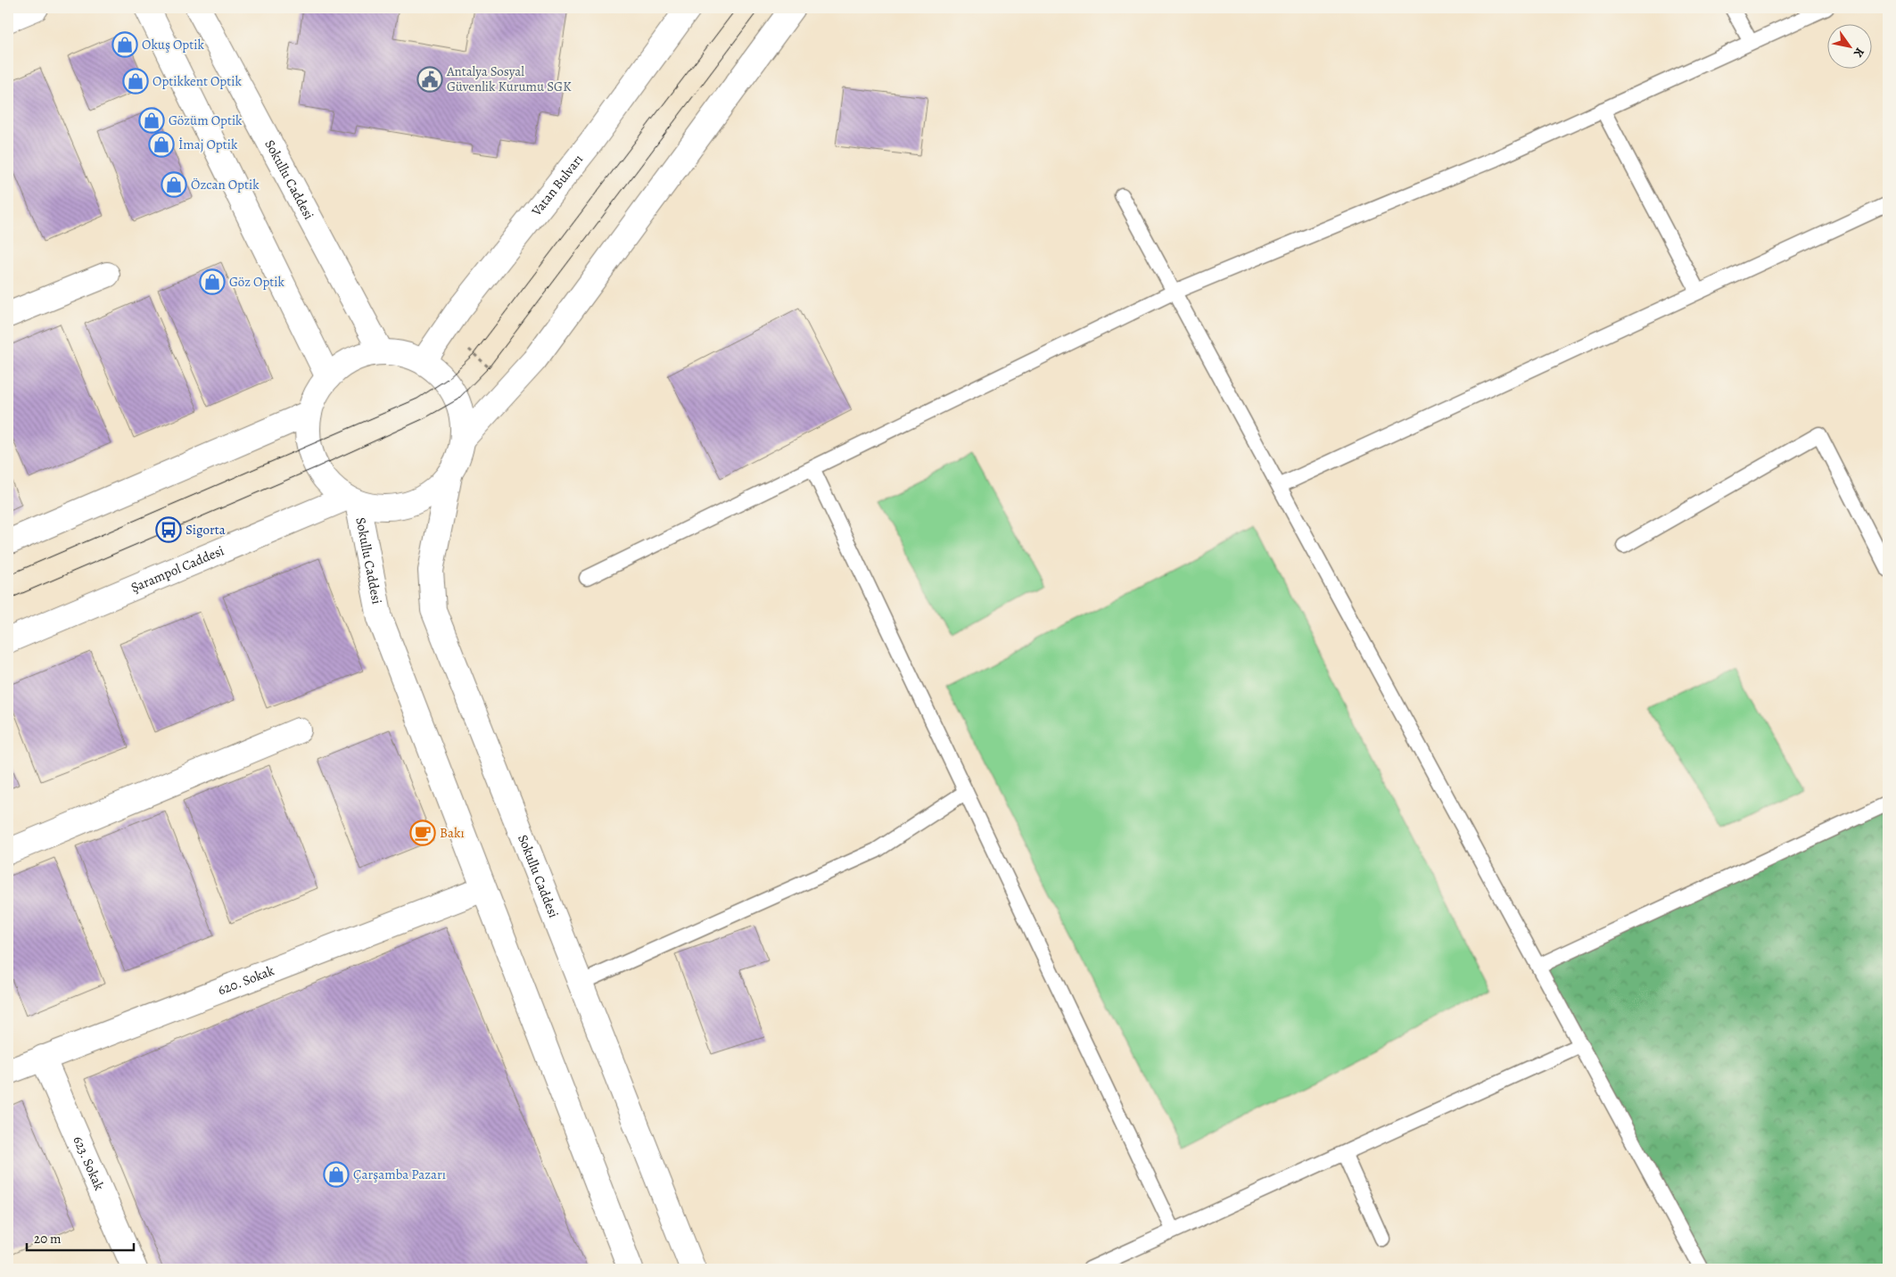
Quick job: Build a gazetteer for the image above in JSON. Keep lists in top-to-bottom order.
{
  "streets": {
    "main road": [
      "Sokullu Caddesi",
      "Vatan Bulvarı",
      "Şarampol Caddesi",
      "620. Sokak",
      "623. Sokak"
    ]
  },
  "crossings": [
    ["Sokullu Caddesi", "Vatan Bulvarı"],
    ["Sokullu Caddesi", "Şarampol Caddesi"],
    ["Sokullu Caddesi", "620. Sokak"],
    ["Vatan Bulvarı", "Şarampol Caddesi"],
    ["620. Sokak", "623. Sokak"]
  ],
  "places": {
    "shop": [
      "Okuş Optik",
      "Optikkent Optik",
      "Gözüm Optik",
      "İmaj Optik",
      "Özcan Optik",
      "Göz Optik",
      "Çarşamba Pazarı"
    ],
    "public building": ["Antalya Sosyal Güvenlik Kurumu SGK"],
    "bus stop": ["Sigorta"],
    "cafe": ["Bakı"]
  },
  "scale_bar": "20 m",
  "north": "bottom right"
}
